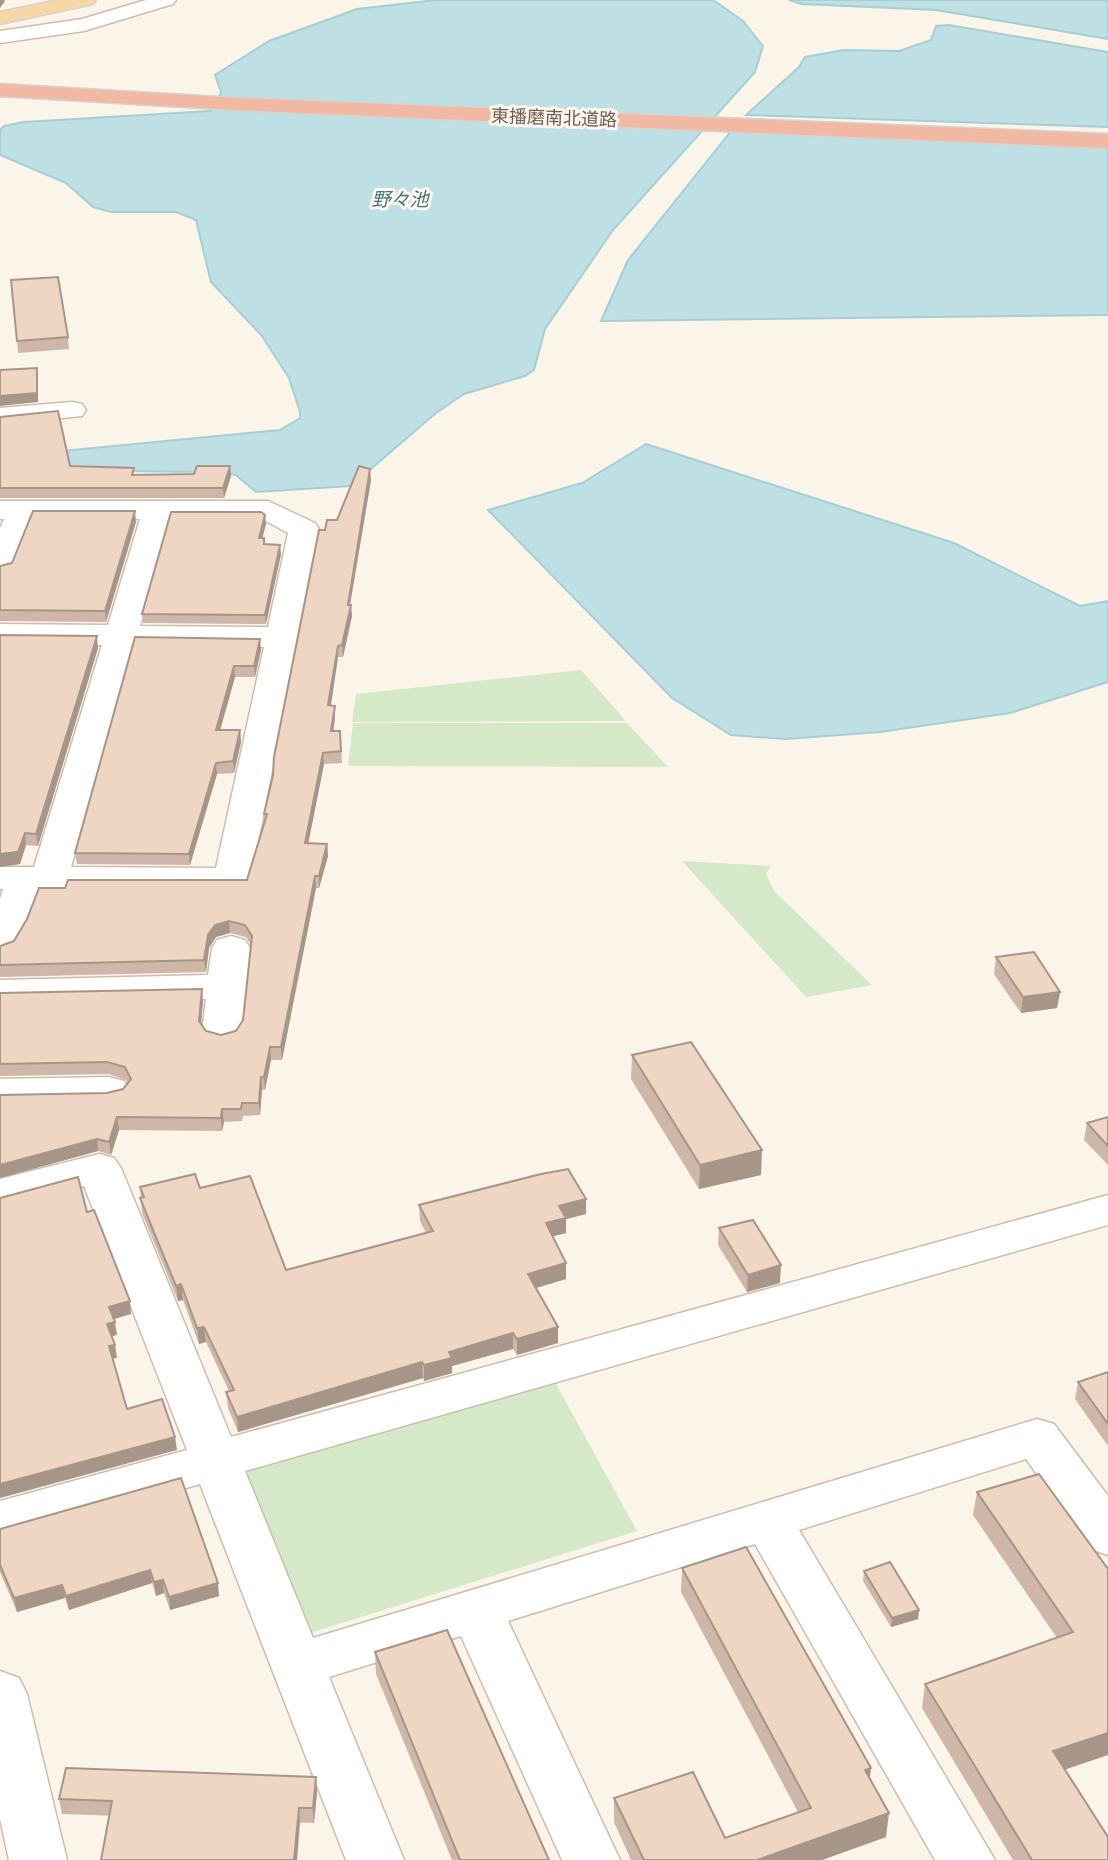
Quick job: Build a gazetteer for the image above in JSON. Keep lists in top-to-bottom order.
{
  "streets": {
    "highway": ["東播磨南北道路"]
  },
  "water": ["野々池"]
}
